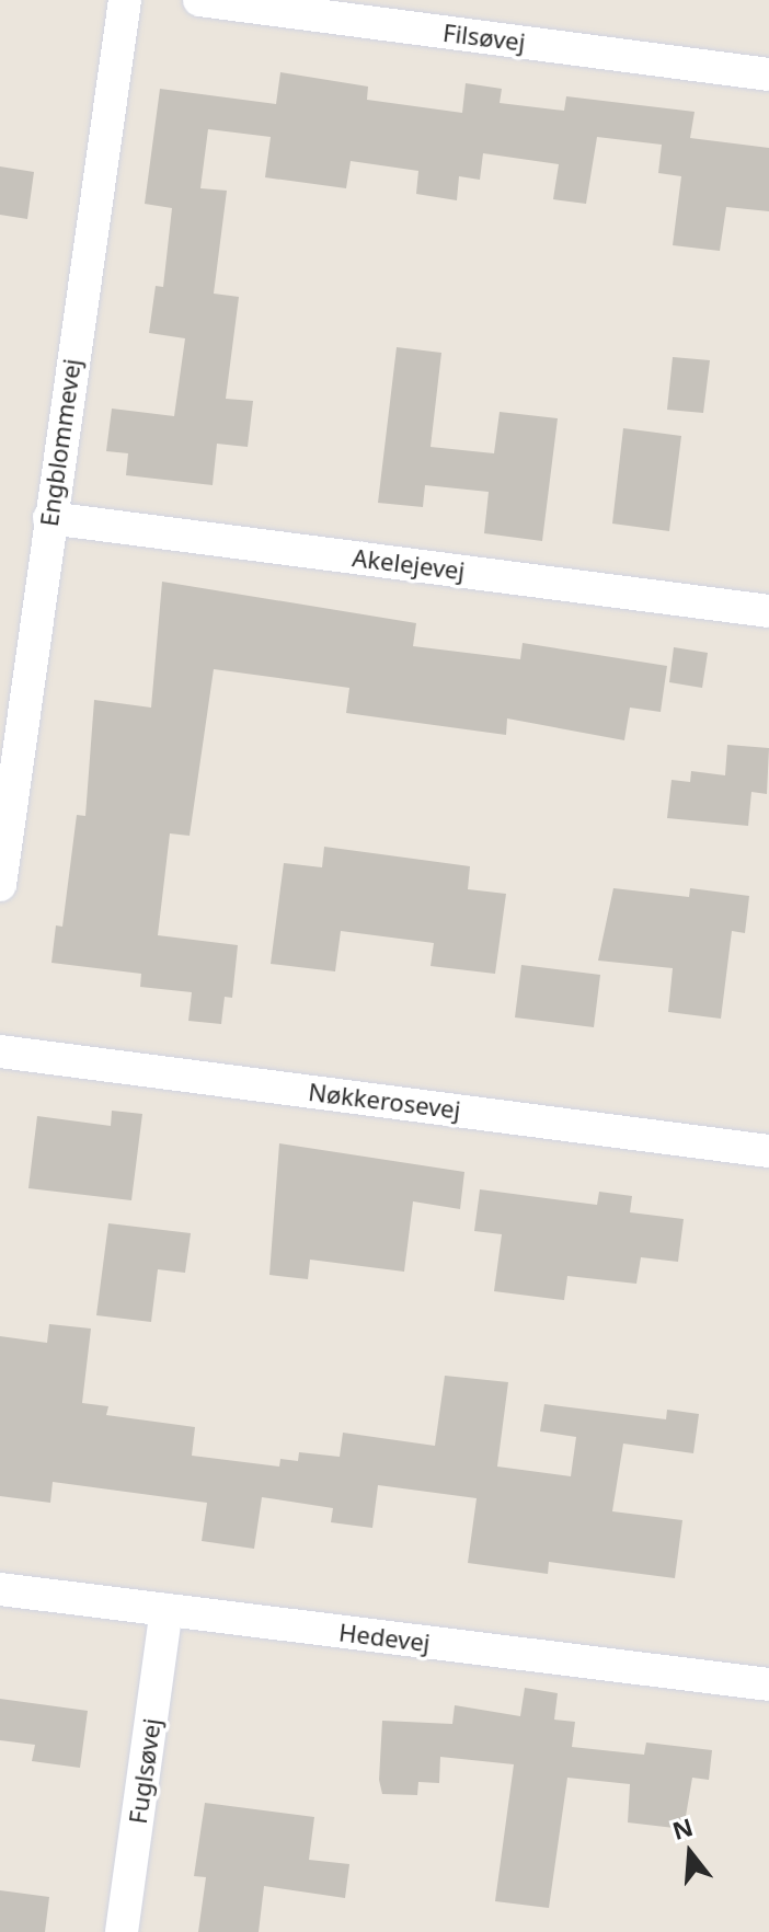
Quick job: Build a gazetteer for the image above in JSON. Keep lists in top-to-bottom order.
{
  "streets": {
    "street": [
      "Filsøvej",
      "Engblommevej",
      "Akelejevej",
      "Nøkkerosevej",
      "Hedevej",
      "Fuglsøvej"
    ]
  },
  "crossings": [
    ["Engblommevej", "Akelejevej"],
    ["Hedevej", "Fuglsøvej"]
  ],
  "north": "top"
}
